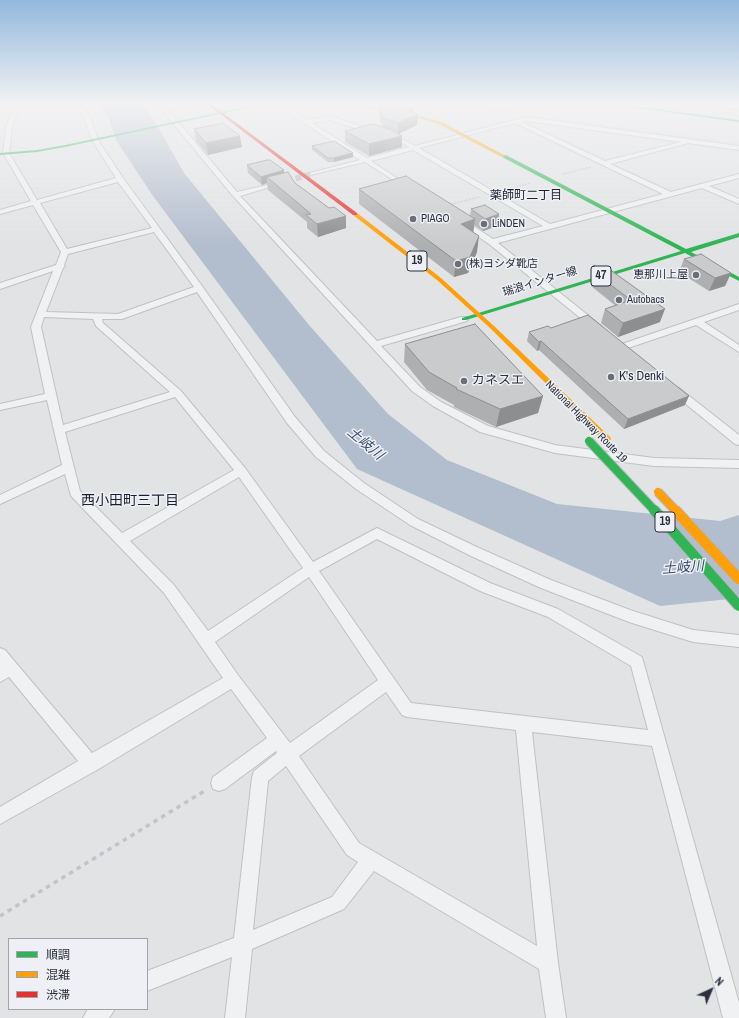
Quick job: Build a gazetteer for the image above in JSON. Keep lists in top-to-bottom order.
{
  "streets": {
    "main road": [
      "19",
      "47",
      "瑞浪インター線",
      "National Highway Route 19"
    ]
  },
  "crossings": [
    ["瑞浪インター線", "National Highway Route 19"]
  ],
  "districts": ["薬師町二丁目", "西小田町三丁目"],
  "water": ["土岐川"],
  "places": [
    "PIAGO",
    "LiNDEN",
    "(株)ヨシダ靴店",
    "恵那川上屋",
    "Autobacs",
    "K's Denki",
    "カネスエ"
  ],
  "legend": ["順調", "混雑", "渋滞"],
  "north": "top right"
}
